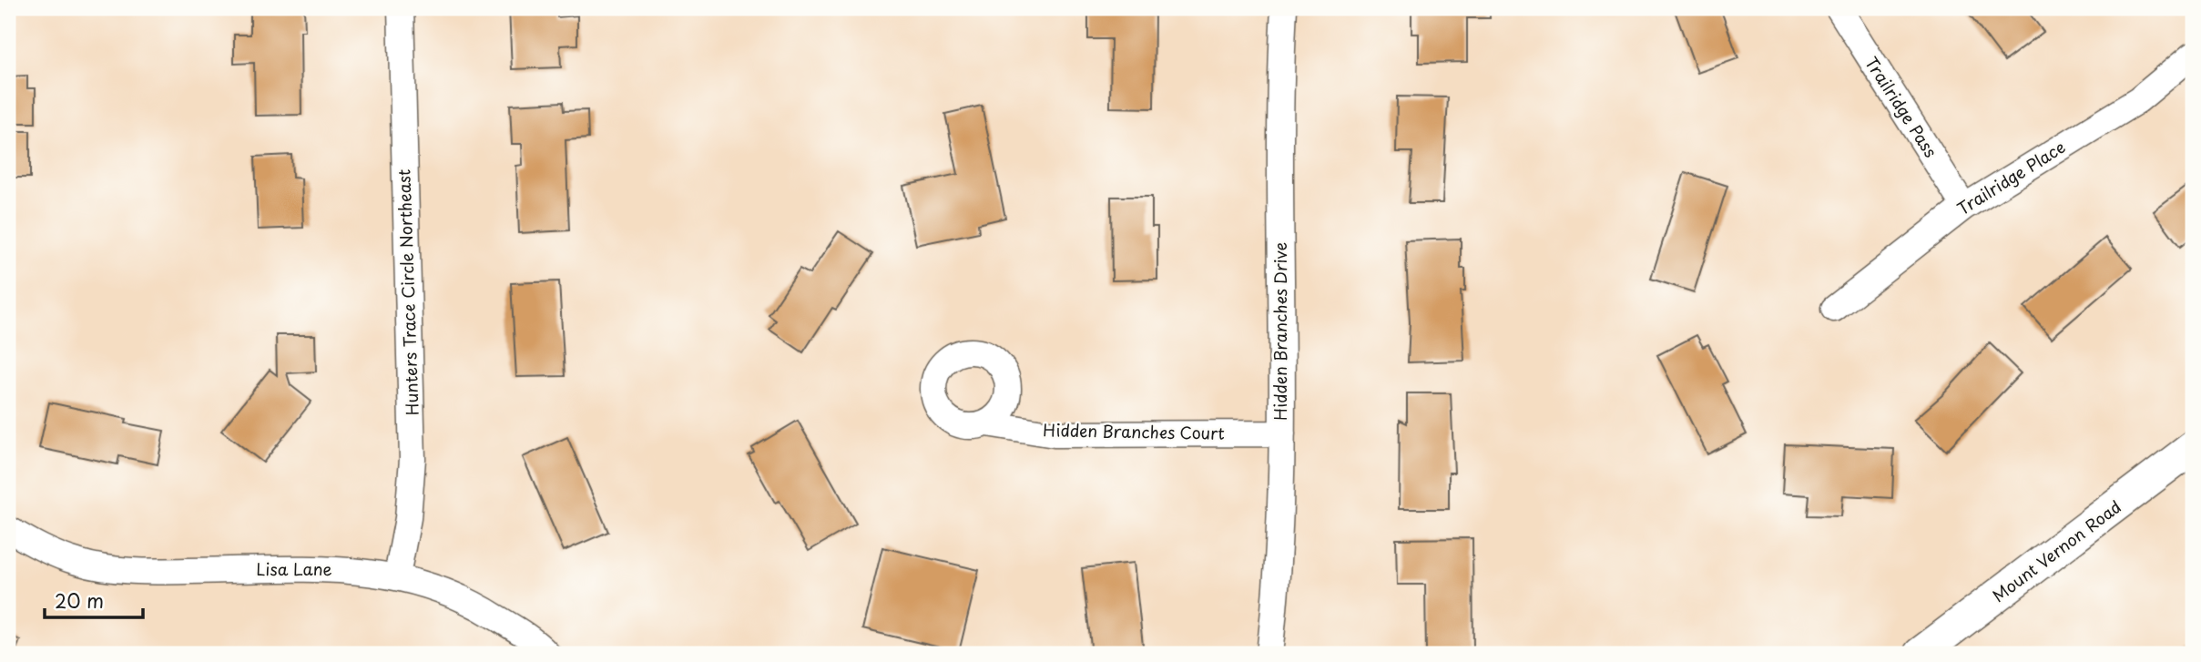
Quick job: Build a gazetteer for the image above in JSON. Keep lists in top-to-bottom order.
{
  "streets": {
    "street": [
      "Trailridge Pass",
      "Trailridge Place",
      "Hunters Trace Circle Northeast",
      "Hidden Branches Drive",
      "Hidden Branches Court",
      "Mount Vernon Road",
      "Lisa Lane"
    ]
  },
  "crossings": [
    ["Trailridge Pass", "Trailridge Place"],
    ["Hunters Trace Circle Northeast", "Lisa Lane"],
    ["Hidden Branches Drive", "Hidden Branches Court"]
  ],
  "scale_bar": "20 m"
}
